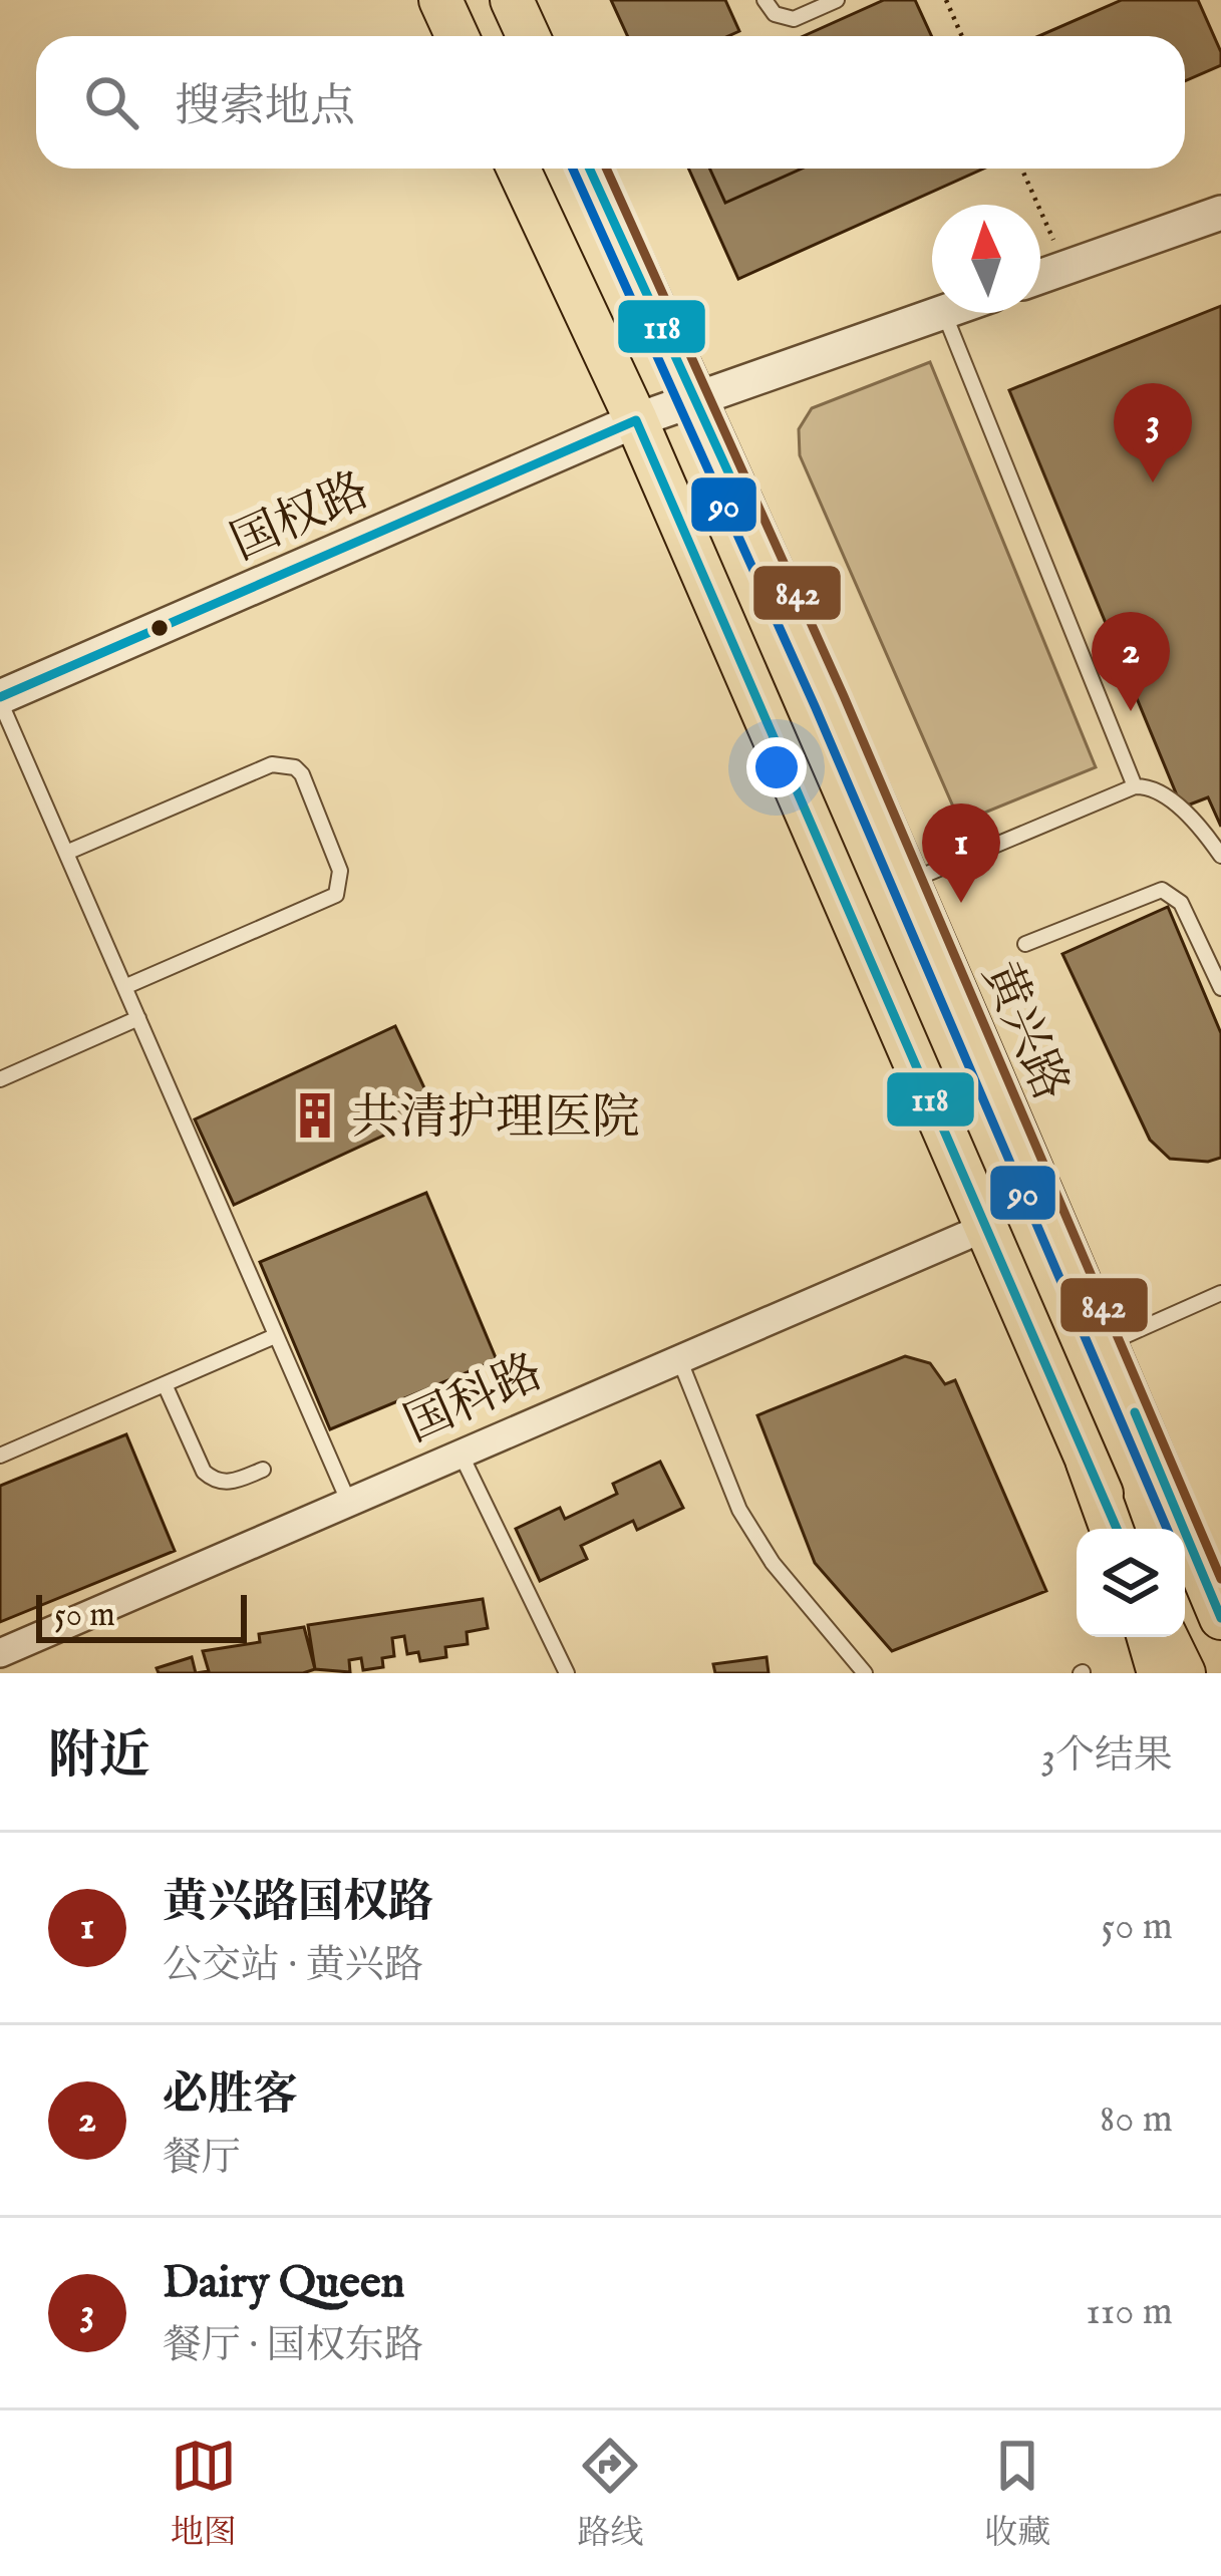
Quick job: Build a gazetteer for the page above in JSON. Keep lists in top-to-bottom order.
{
  "streets": {
    "main road": ["黄兴路"],
    "street": ["国权路", "国科路"]
  },
  "crossings": [
    ["国权路", "黄兴路"]
  ],
  "places": {
    "building": ["共清护理医院"]
  },
  "lines": ["transit line 118", "transit line 90", "transit line 842"],
  "scale_bar": "50 m",
  "north": "top",
  "page": {
    "search": "搜索地点",
    "pins": ["3", "2", "1"],
    "scale": "50 m",
    "heading": ["附近", "3个结果"],
    "list": [
      {
        "mark": "1",
        "name": "黄兴路国权路",
        "note": "公交站 · 黄兴路",
        "value": "50 m"
      },
      {
        "mark": "2",
        "name": "必胜客",
        "note": "餐厅",
        "value": "80 m"
      },
      {
        "mark": "3",
        "name": "Dairy Queen",
        "note": "餐厅 · 国权东路",
        "value": "110 m"
      }
    ],
    "nav": ["地图", "路线", "收藏"]
  }
}
